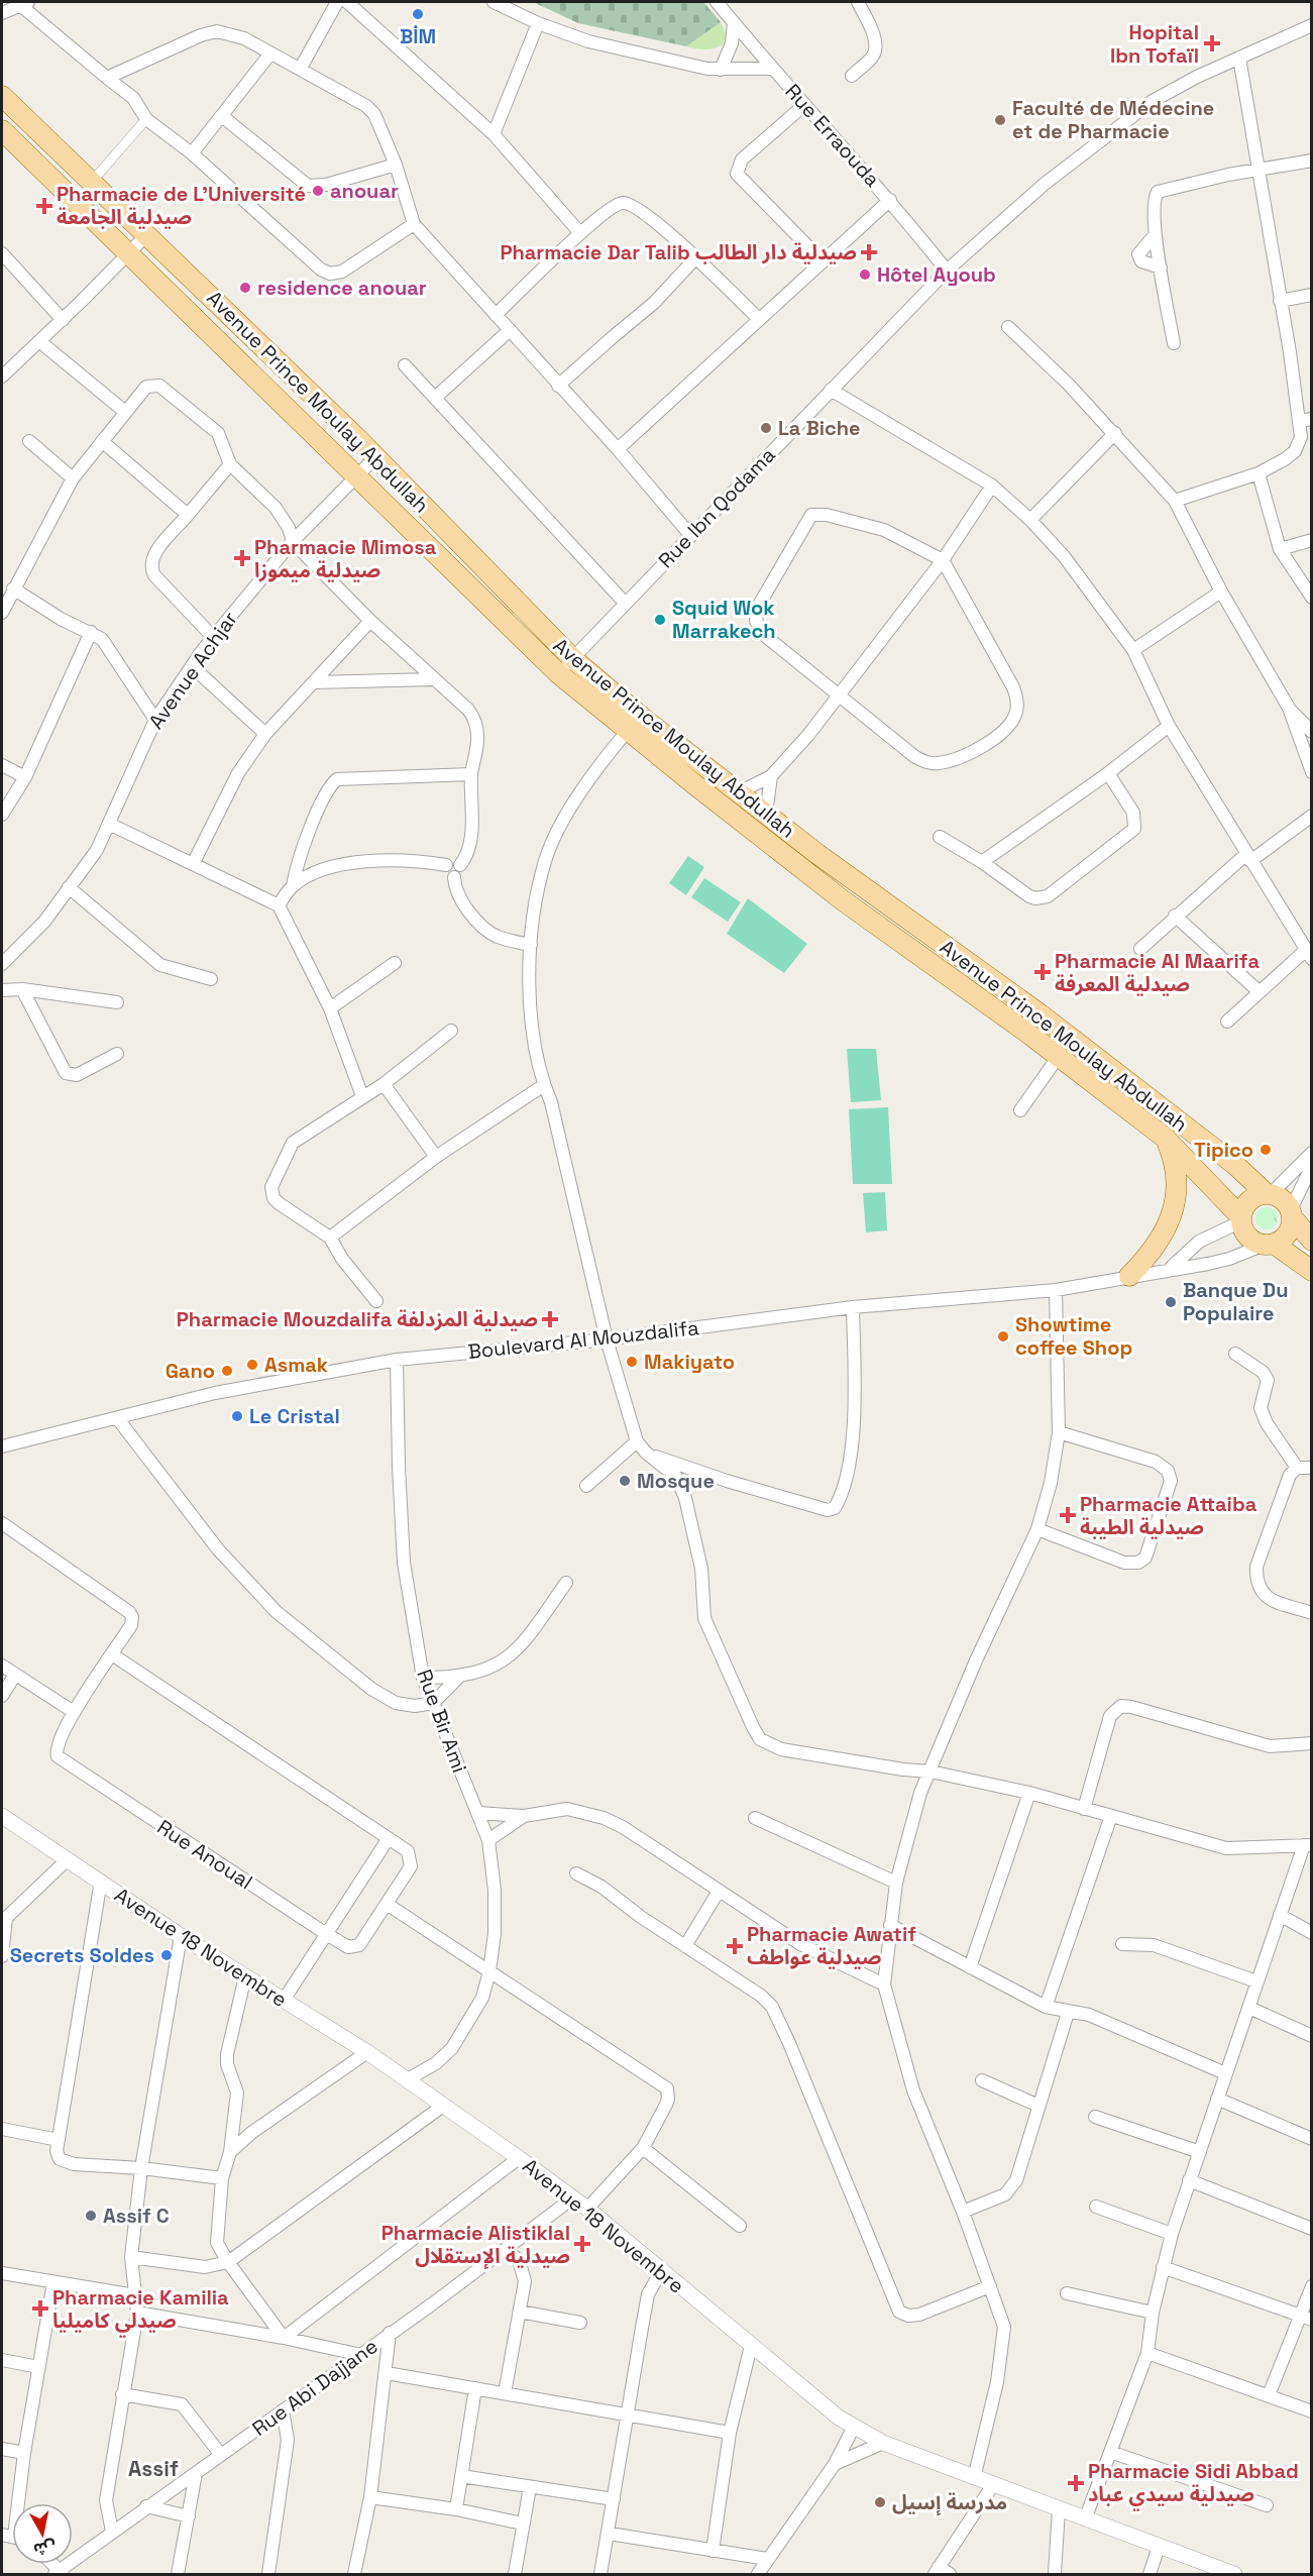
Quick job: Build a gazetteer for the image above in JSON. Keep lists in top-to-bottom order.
{
  "streets": {
    "main road": ["Avenue Prince Moulay Abdullah"],
    "street": [
      "Rue Erraouda",
      "Rue Ibn Qodama",
      "Avenue Achjar",
      "Boulevard Al Mouzdalifa",
      "Rue Bir Ami",
      "Rue Anoual",
      "Avenue 18 Novembre",
      "Rue Abi Dajjane"
    ]
  },
  "crossings": [
    ["Rue Erraouda", "Rue Ibn Qodama"],
    ["Avenue Prince Moulay Abdullah", "Rue Ibn Qodama"],
    ["Avenue Prince Moulay Abdullah", "Avenue Achjar"],
    ["Avenue Prince Moulay Abdullah", "Boulevard Al Mouzdalifa"],
    ["Boulevard Al Mouzdalifa", "Rue Bir Ami"],
    ["Rue Bir Ami", "Avenue 18 Novembre"],
    ["Avenue 18 Novembre", "Rue Abi Dajjane"]
  ],
  "districts": ["Assif"],
  "places": {
    "other": [
      "BİM",
      "Faculté de Médecine et de Pharmacie",
      "anouar",
      "Hôtel Ayoub",
      "residence anouar",
      "La Biche",
      "Squid Wok Marrakech",
      "Tipico",
      "Banque Du Populaire",
      "Showtime coffee Shop",
      "Makiyato",
      "Asmak",
      "Gano",
      "Le Cristal",
      "Mosque",
      "Secrets Soldes",
      "Assif C",
      "مدرسة إسيل"
    ],
    "health": [
      "Hopital Ibn Tofaïl",
      "Pharmacie de L'Université صيدلية الجامعة",
      "Pharmacie Dar Talib صيدلية دار الطالب",
      "Pharmacie Mimosa صيدلية ميموزا",
      "Pharmacie Al Maarifa صيدلية المعرفة",
      "Pharmacie Mouzdalifa صيدلية المزدلفة",
      "Pharmacie Attaiba صيدلية الطيبة",
      "Pharmacie Awatif صيدلية عواطف",
      "Pharmacie Alistiklal صيدلية الإستقلال",
      "Pharmacie Kamilia صيدلي كاميليا",
      "Pharmacie Sidi Abbad صيدلية سيدي عباد"
    ]
  },
  "north": "bottom"
}
